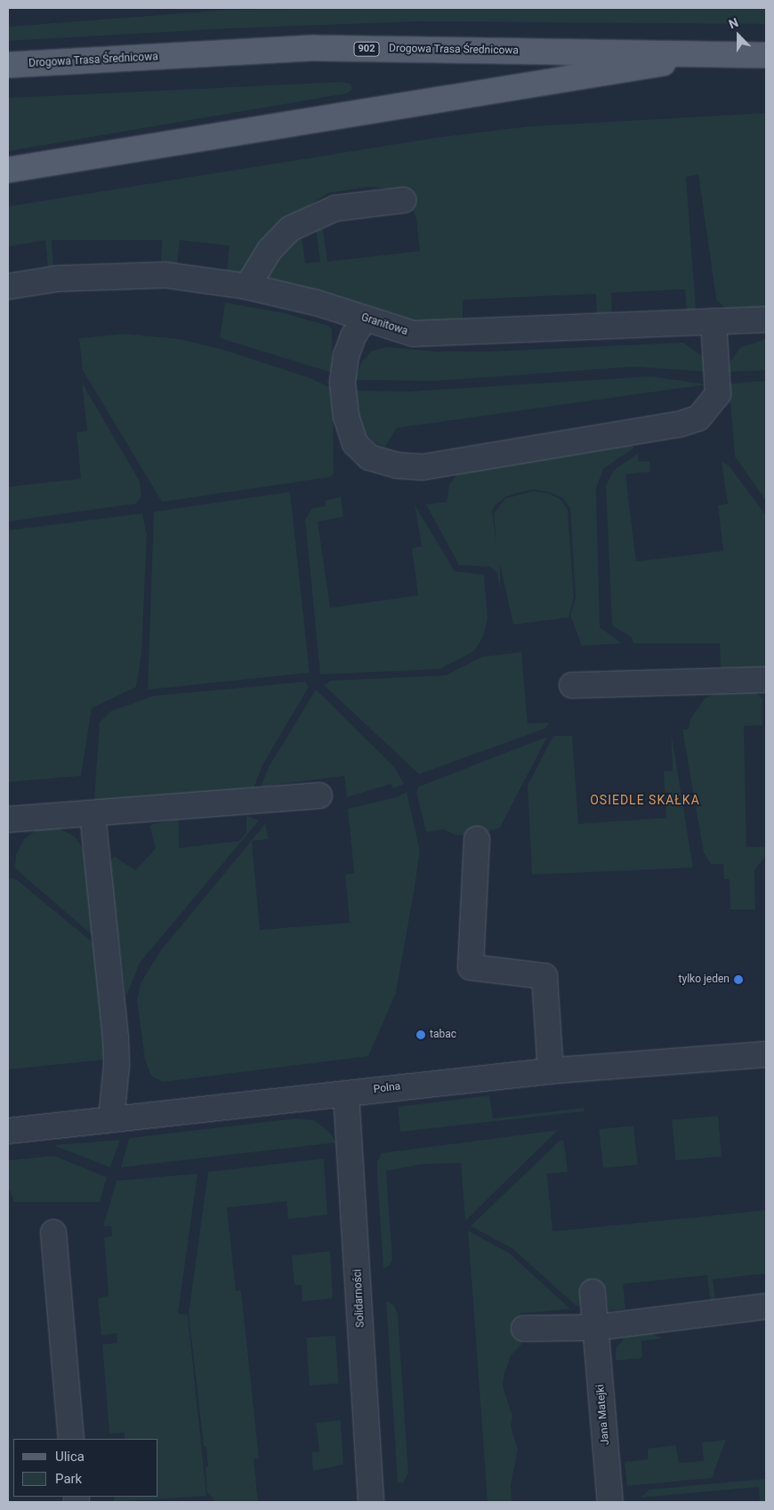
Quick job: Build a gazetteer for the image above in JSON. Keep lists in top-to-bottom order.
{
  "streets": {
    "main road": ["902", "Drogowa Trasa Średnicowa"],
    "street": [
      "Granitowa",
      "Polna",
      "Solidarności",
      "Jana Matejki"
    ]
  },
  "crossings": [
    ["Polna", "Solidarności"]
  ],
  "districts": ["OSIEDLE SKAŁKA"],
  "places": ["tylko jeden", "tabac"],
  "legend": ["Ulica", "Park"],
  "north": "top"
}
